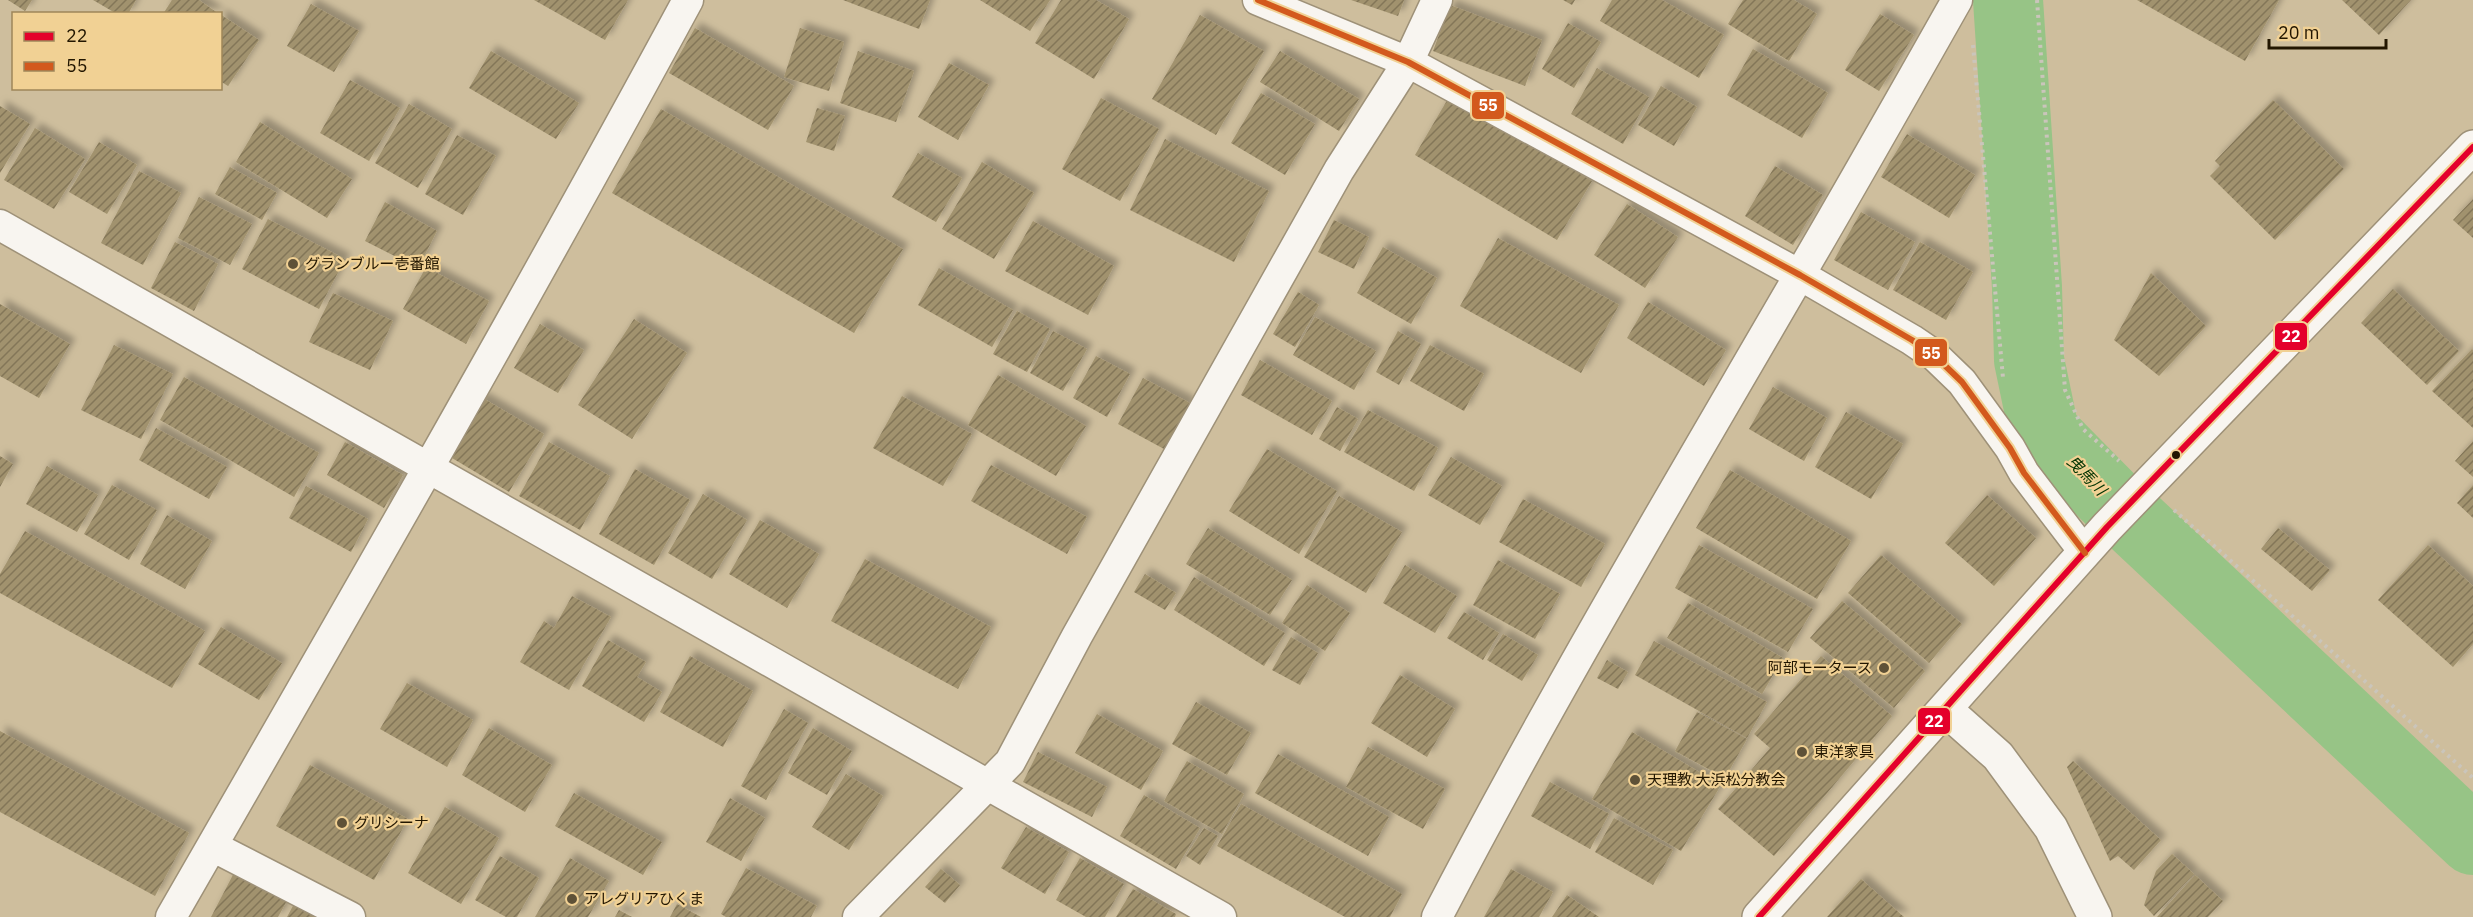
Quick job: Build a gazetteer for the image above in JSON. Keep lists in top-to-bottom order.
{
  "water": ["曳馬川"],
  "places": [
    "グランブルー壱番館",
    "阿部モータース",
    "東洋家具",
    "天理教 大浜松分教会",
    "グリシーナ",
    "アレグリアひくま"
  ],
  "lines": ["transit line 55", "transit line 22"],
  "legend": ["22", "55"],
  "scale_bar": "20 m"
}
